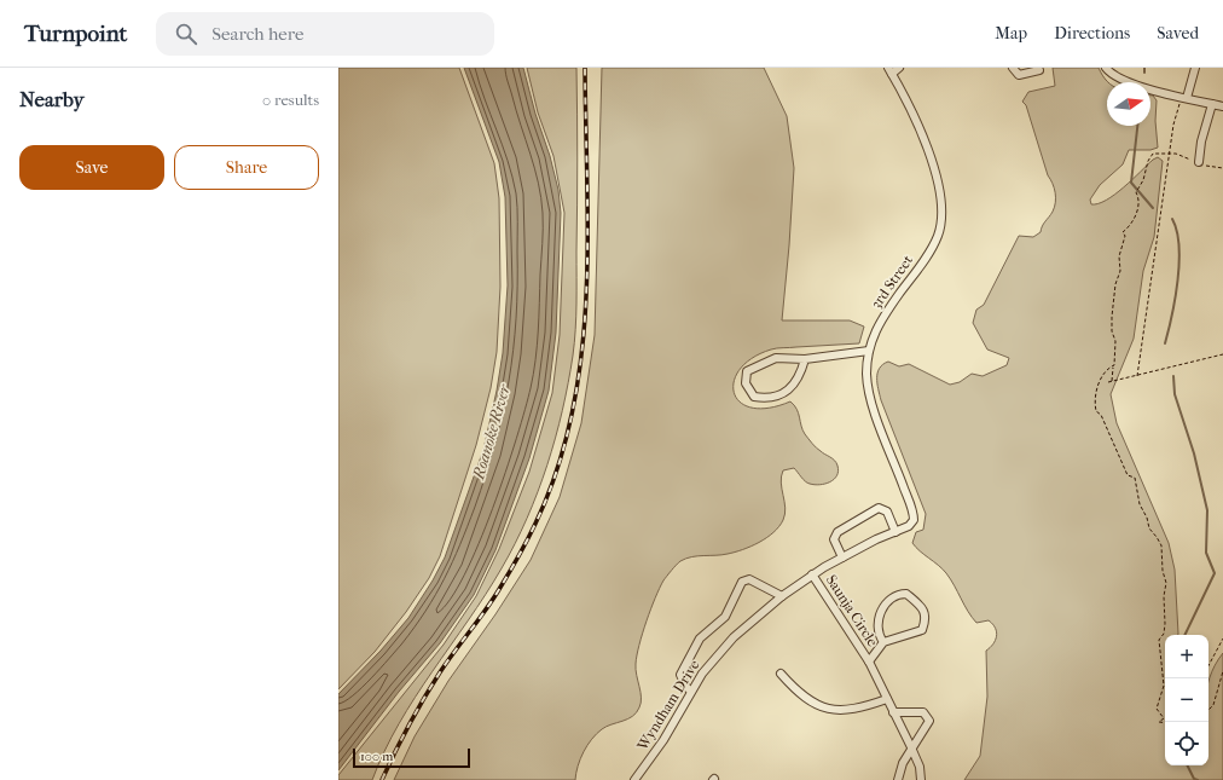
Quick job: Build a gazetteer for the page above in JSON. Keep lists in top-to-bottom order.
{
  "streets": {
    "street": ["3rd Street", "Saunja Circle", "Wyndham Drive"]
  },
  "crossings": [
    ["3rd Street", "Wyndham Drive"],
    ["Saunja Circle", "Wyndham Drive"]
  ],
  "water": ["Roanoke River"],
  "scale_bar": "100 m",
  "north": "right",
  "page": {
    "header": "Turnpoint",
    "search": "Search here",
    "nav": ["Map", "Directions", "Saved"],
    "heading": ["Nearby", "0 results"],
    "buttons": ["Save", "Share"],
    "map_buttons": ["+", "−"],
    "scale": "100 m"
  }
}
